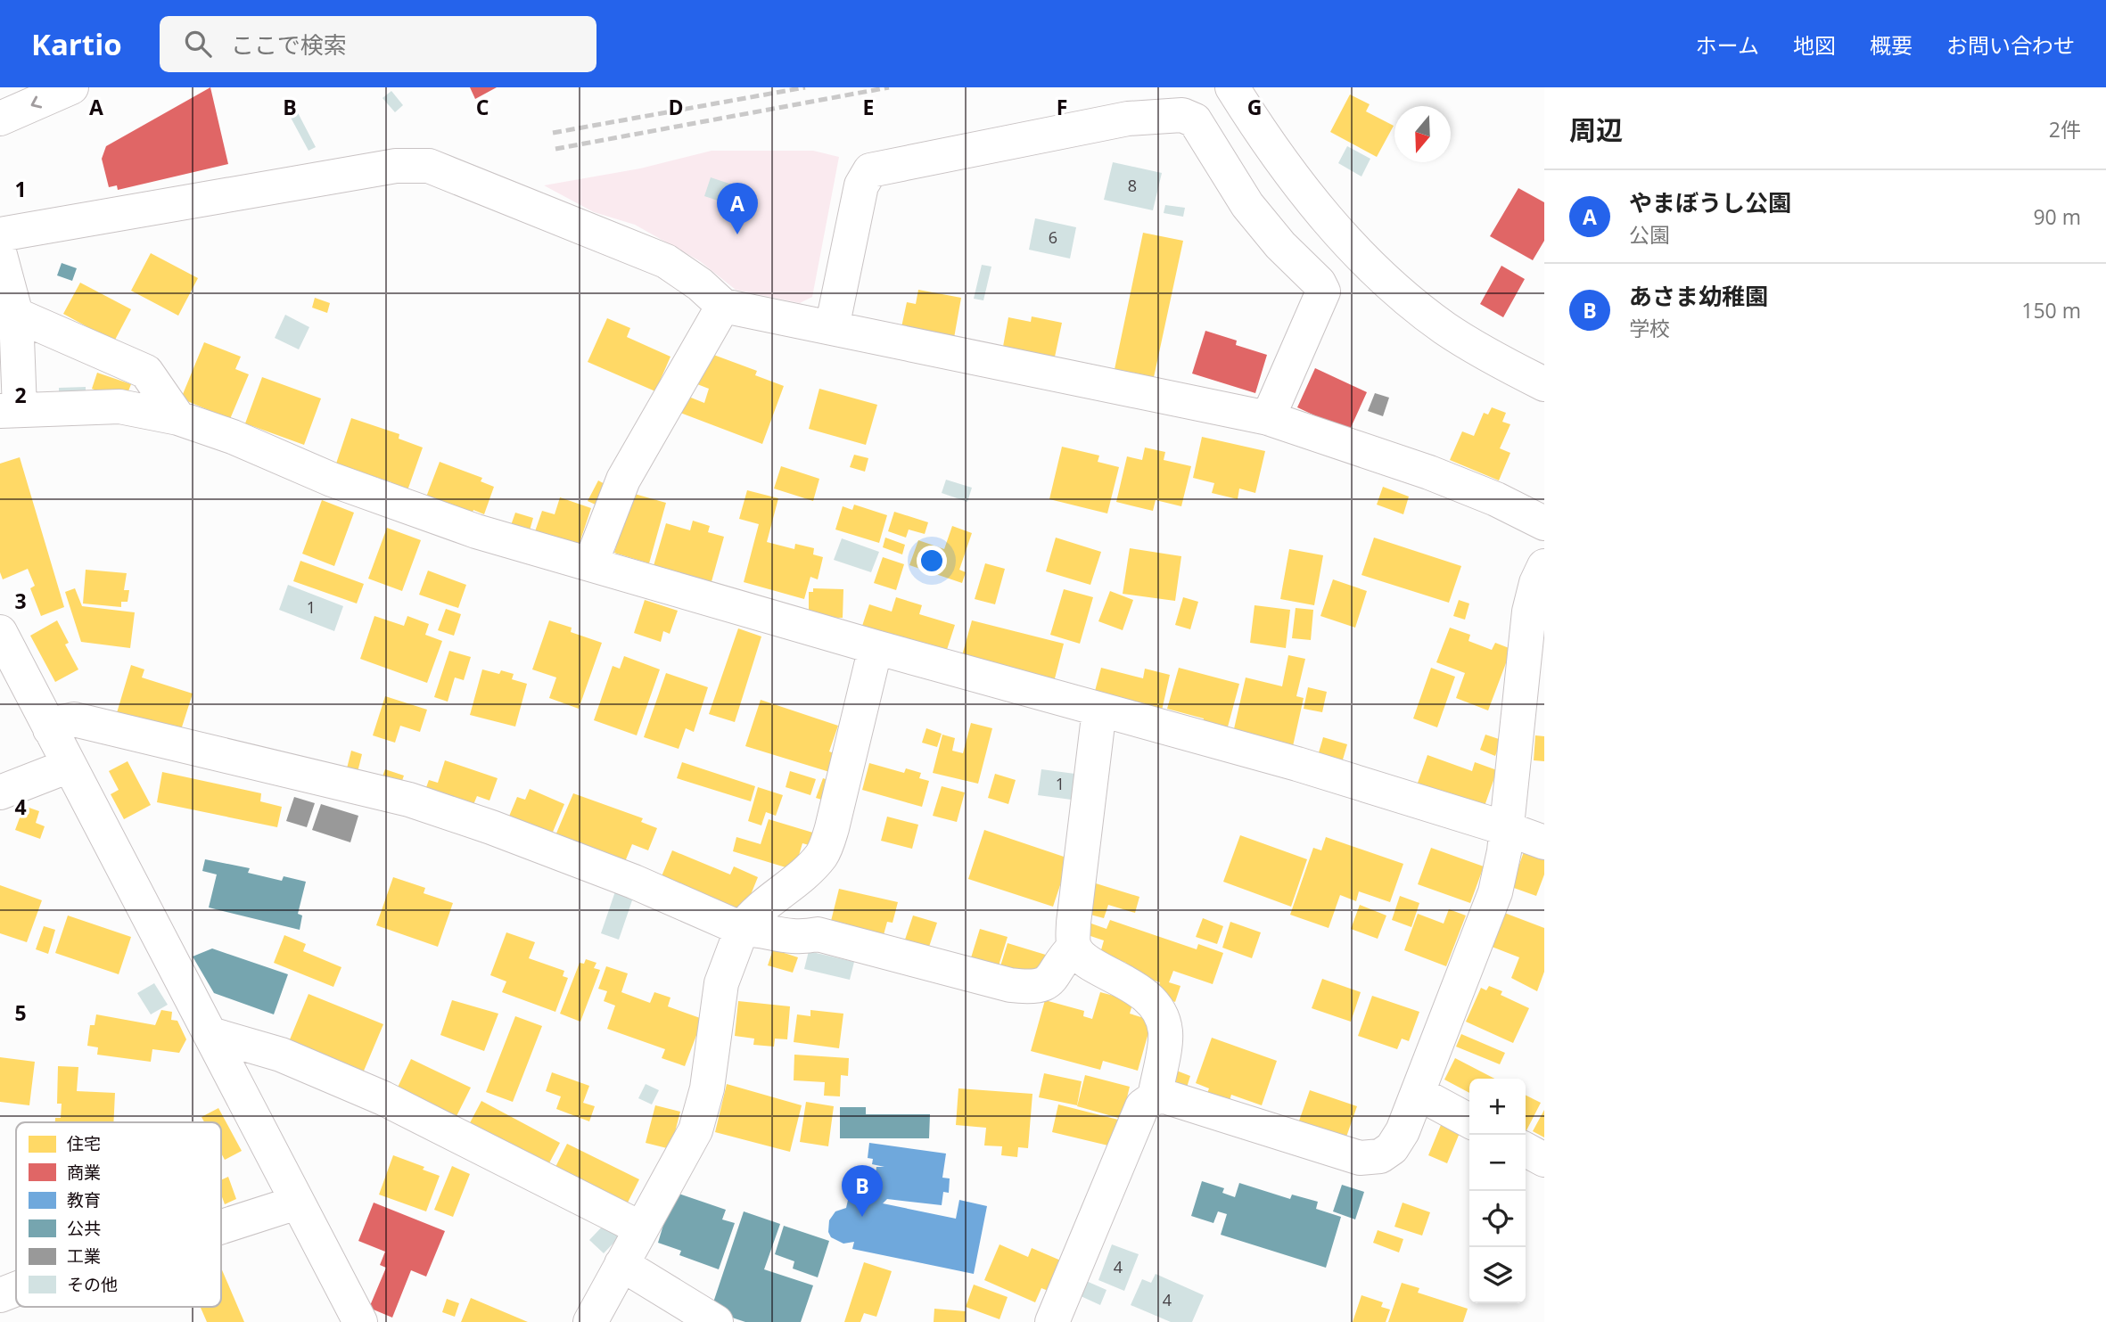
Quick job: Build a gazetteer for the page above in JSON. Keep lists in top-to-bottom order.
{
  "house_numbers": [
    "8",
    "6",
    "1",
    "1",
    "4",
    "4"
  ],
  "legend": [
    "住宅",
    "商業",
    "教育",
    "公共",
    "工業",
    "その他"
  ],
  "north": "bottom",
  "page": {
    "header": "Kartio",
    "search": "ここで検索",
    "nav": [
      "ホーム",
      "地図",
      "概要",
      "お問い合わせ"
    ],
    "heading": ["周辺", "2件"],
    "list": [
      {
        "mark": "A",
        "name": "やまぼうし公園",
        "note": "公園",
        "value": "90 m"
      },
      {
        "mark": "B",
        "name": "あさま幼稚園",
        "note": "学校",
        "value": "150 m"
      }
    ],
    "pins": ["A", "B"],
    "map_buttons": ["+", "−"]
  },
  "grid": {
    "columns": [
      "A",
      "B",
      "C",
      "D",
      "E",
      "F",
      "G"
    ],
    "rows": [
      "1",
      "2",
      "3",
      "4",
      "5"
    ]
  }
}
